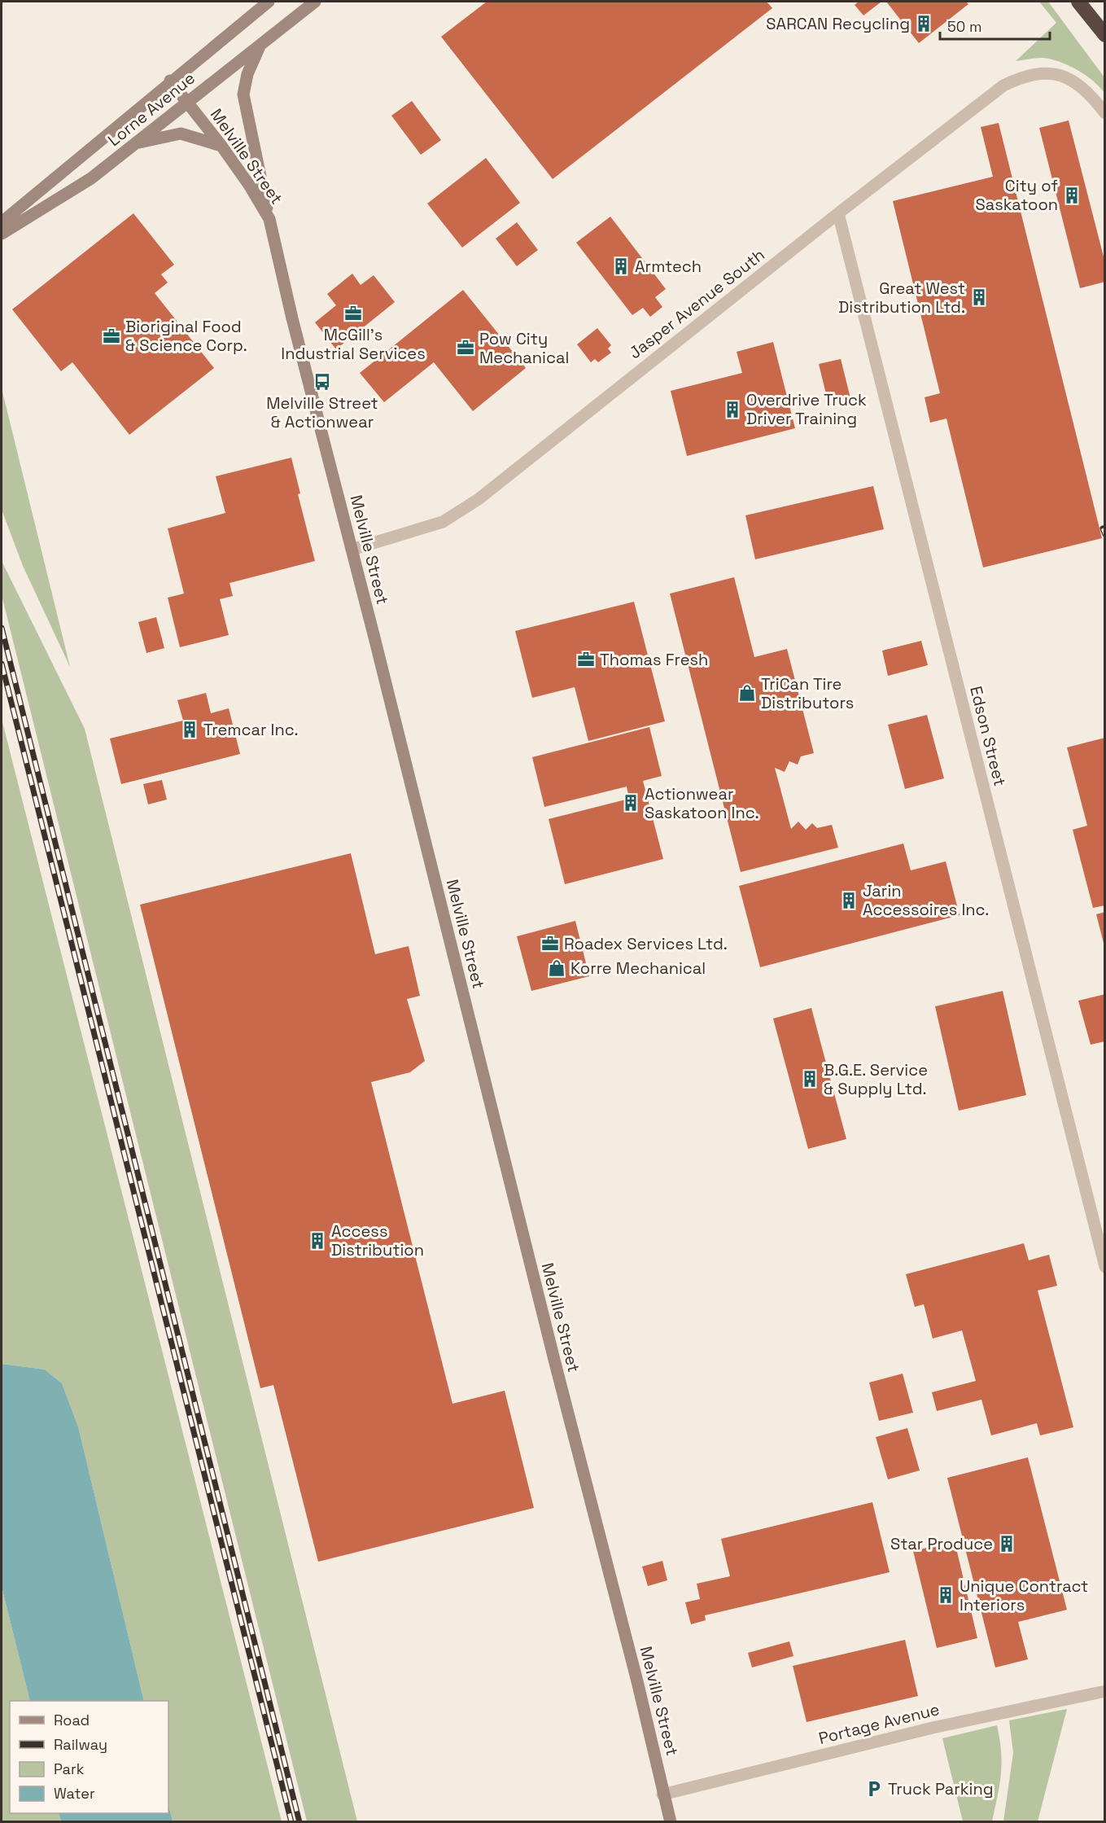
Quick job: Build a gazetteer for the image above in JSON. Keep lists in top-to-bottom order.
{
  "streets": {
    "street": [
      "Lorne Avenue",
      "Melville Street",
      "Jasper Avenue South",
      "Edson Street",
      "Portage Avenue"
    ]
  },
  "crossings": [
    ["Lorne Avenue", "Melville Street"],
    ["Melville Street", "Jasper Avenue South"],
    ["Melville Street", "Portage Avenue"],
    ["Jasper Avenue South", "Edson Street"]
  ],
  "places": {
    "building": [
      "SARCAN Recycling",
      "City of Saskatoon",
      "Armtech",
      "Great West Distribution Ltd.",
      "Overdrive Truck Driver Training",
      "Tremcar Inc.",
      "Actionwear Saskatoon Inc.",
      "Jarin Accessoires Inc.",
      "B.G.E. Service & Supply Ltd.",
      "Access Distribution",
      "Star Produce",
      "Unique Contract Interiors"
    ],
    "office": [
      "McGill's Industrial Services",
      "Bioriginal Food & Science Corp.",
      "Pow City Mechanical",
      "Thomas Fresh",
      "Roadex Services Ltd."
    ],
    "bus stop": ["Melville Street & Actionwear"],
    "shop": ["TriCan Tire Distributors", "Korre Mechanical"],
    "parking": ["Truck Parking"]
  },
  "legend": [
    "Road",
    "Railway",
    "Park",
    "Water"
  ],
  "scale_bar": "50 m"
}
